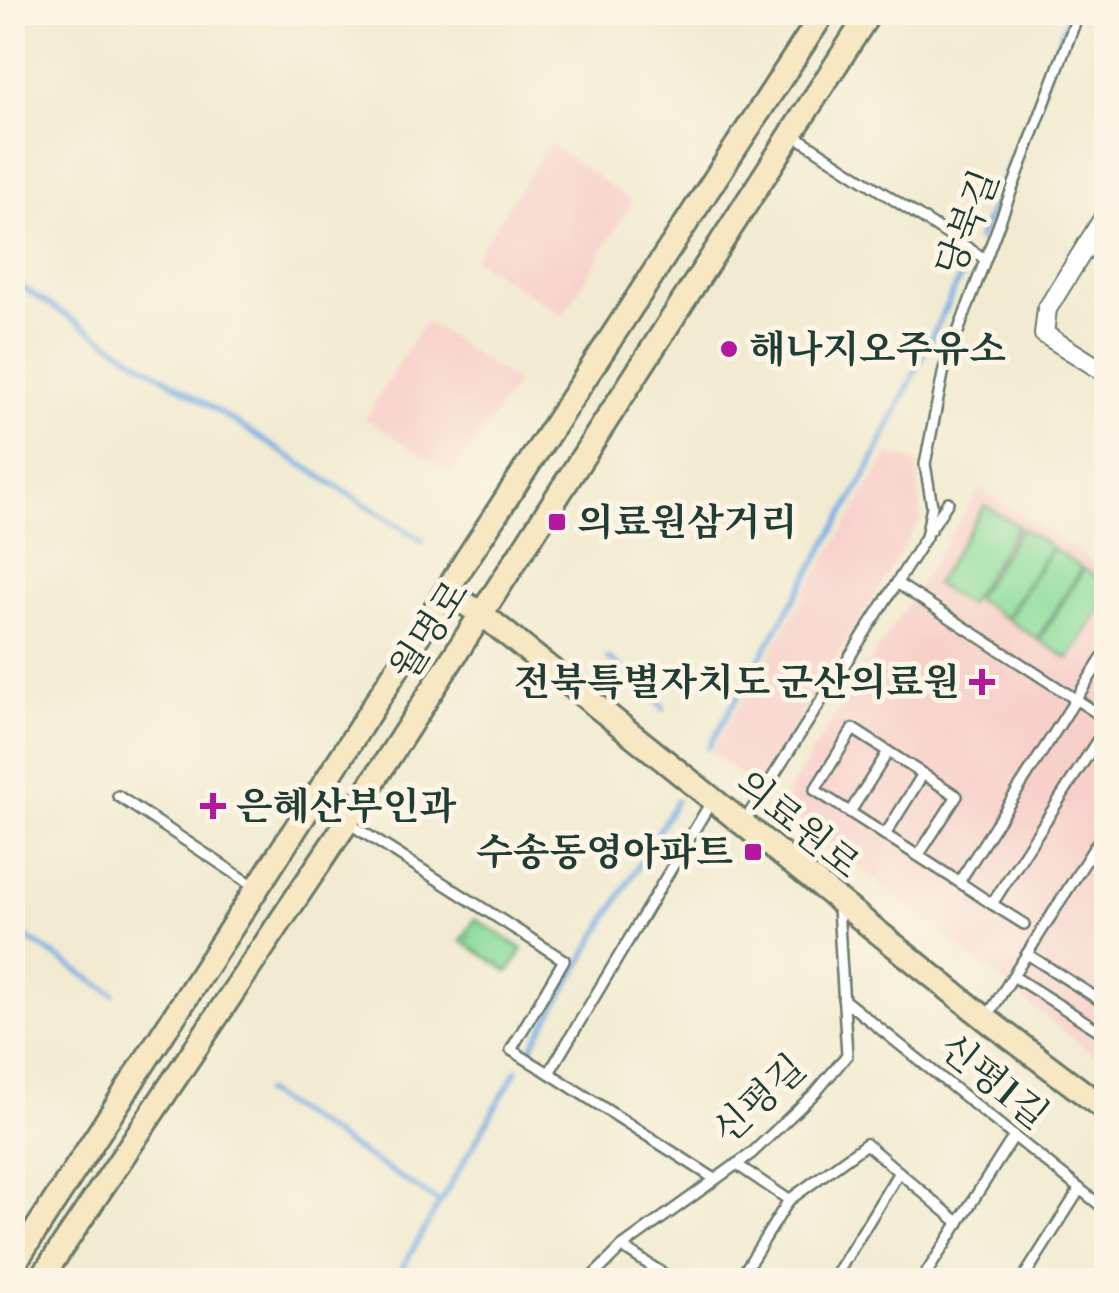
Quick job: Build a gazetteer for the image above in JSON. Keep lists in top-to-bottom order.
{
  "streets": {
    "street": ["월명로", "의료원로"],
    "lane": ["당북길", "신평1길", "신평길"]
  },
  "crossings": [
    ["당북길", "의료원로"],
    ["월명로", "의료원로"],
    ["의료원로", "신평길"],
    ["신평1길", "신평길"]
  ],
  "places": {
    "other": ["해나지오주유소"],
    "transit": ["의료원삼거리", "수송동영아파트"],
    "health": ["전북특별자치도 군산의료원", "은혜산부인과"]
  }
}
